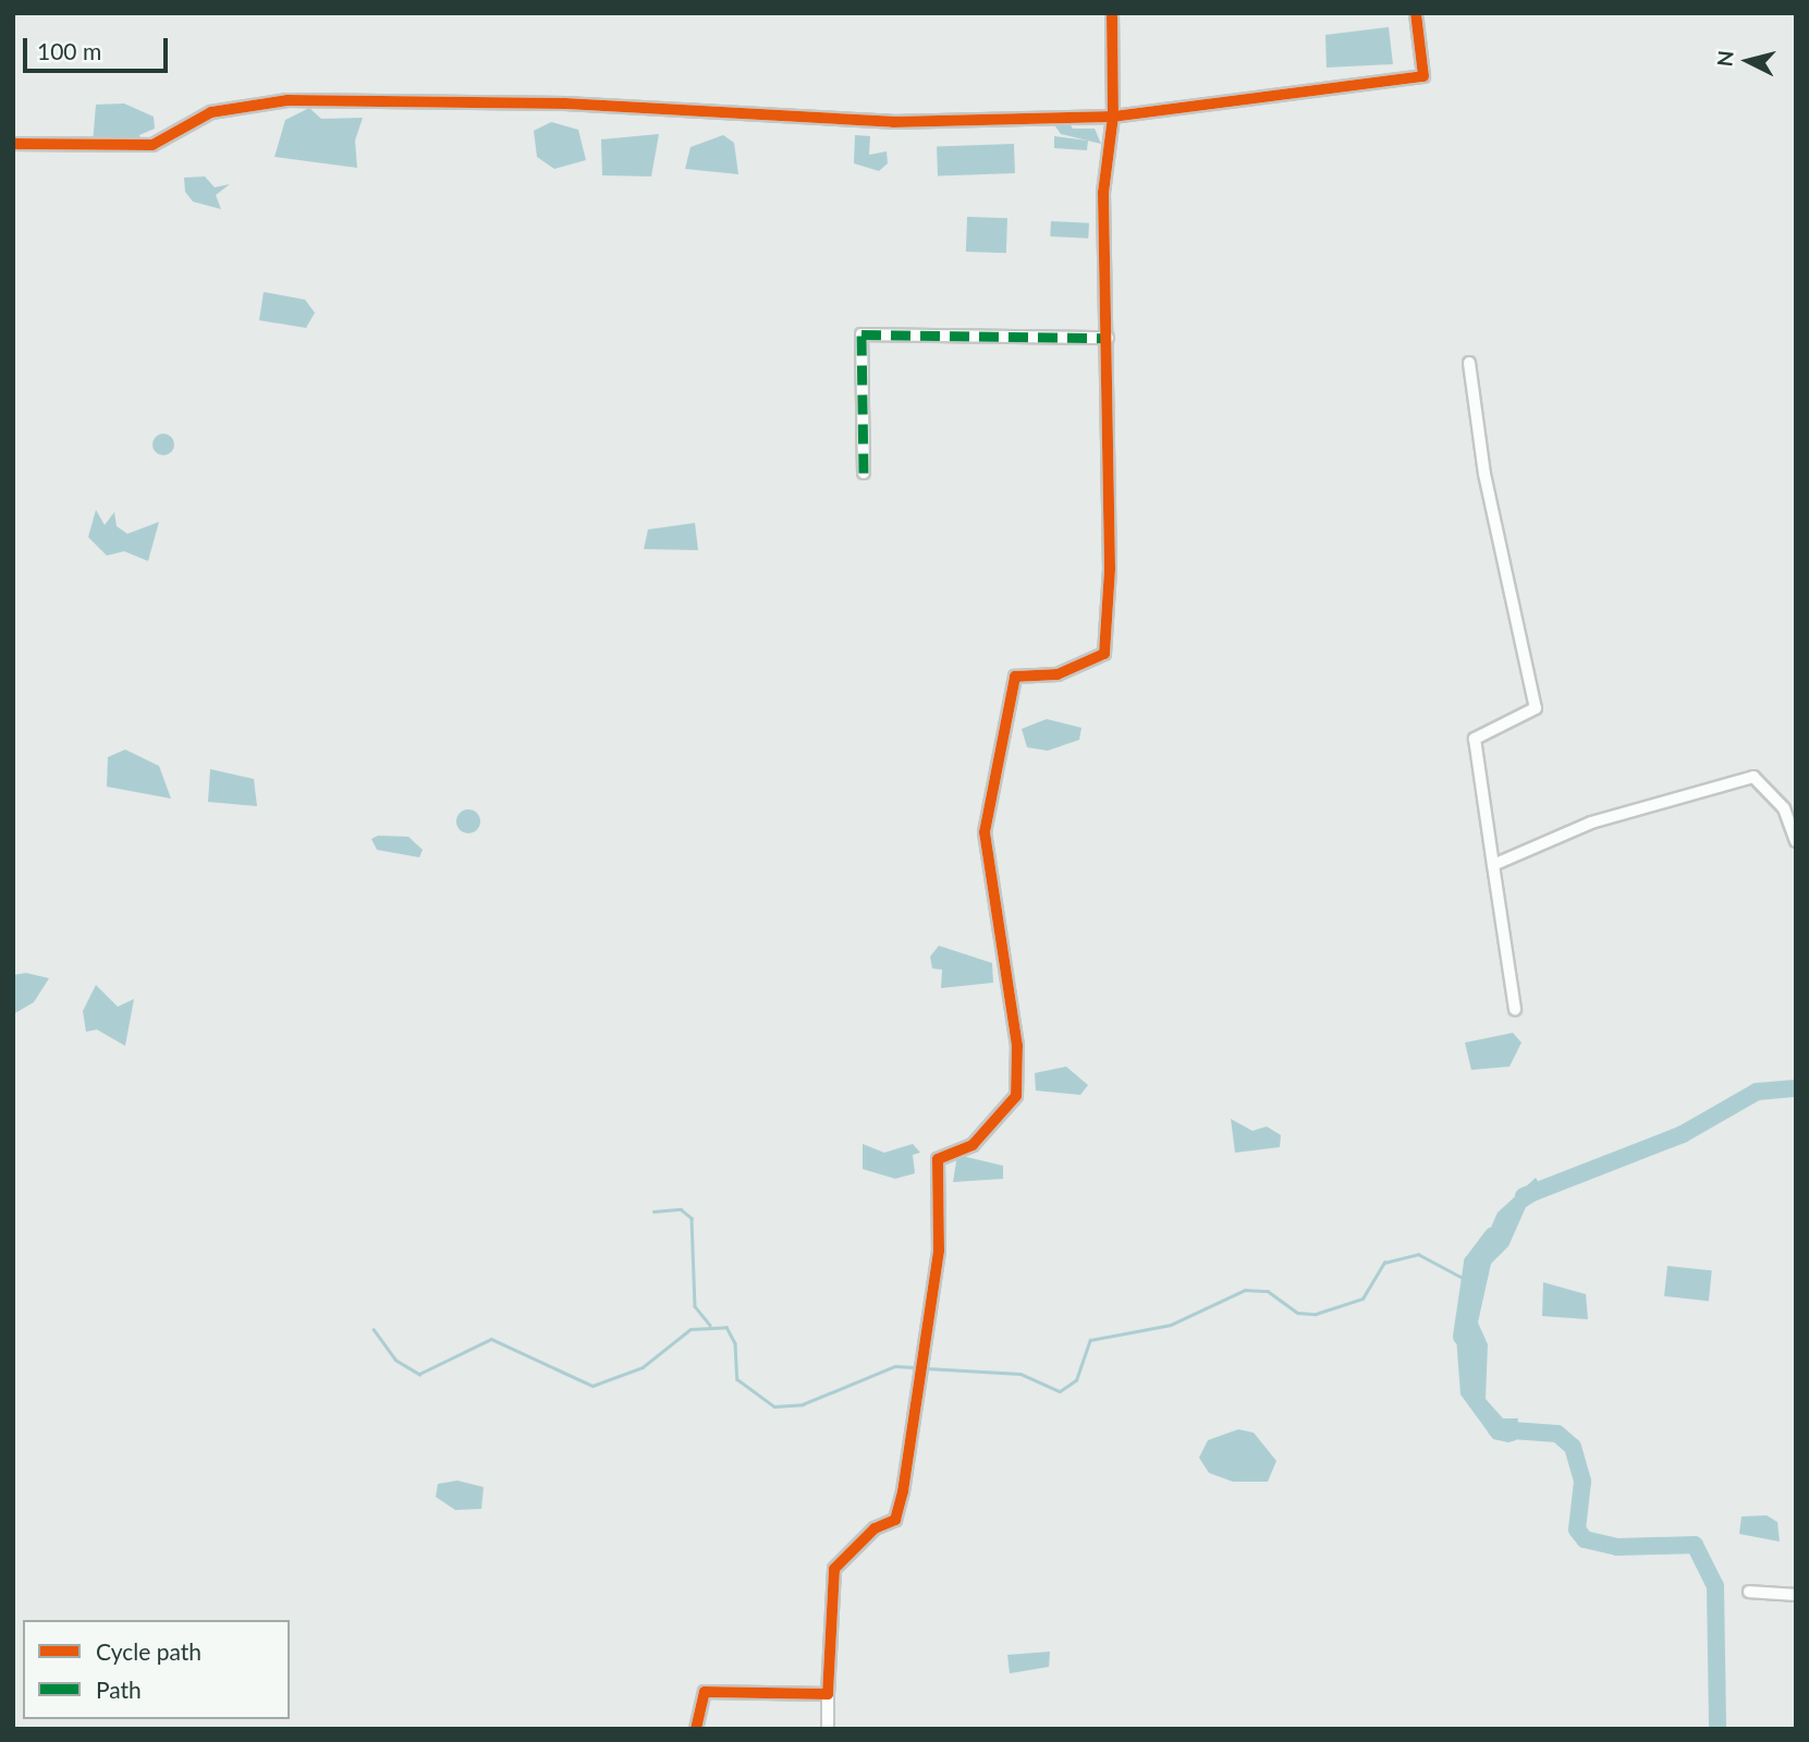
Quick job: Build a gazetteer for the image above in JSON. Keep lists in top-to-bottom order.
{
  "legend": ["Cycle path", "Path"],
  "scale_bar": "100 m",
  "north": "left"
}
